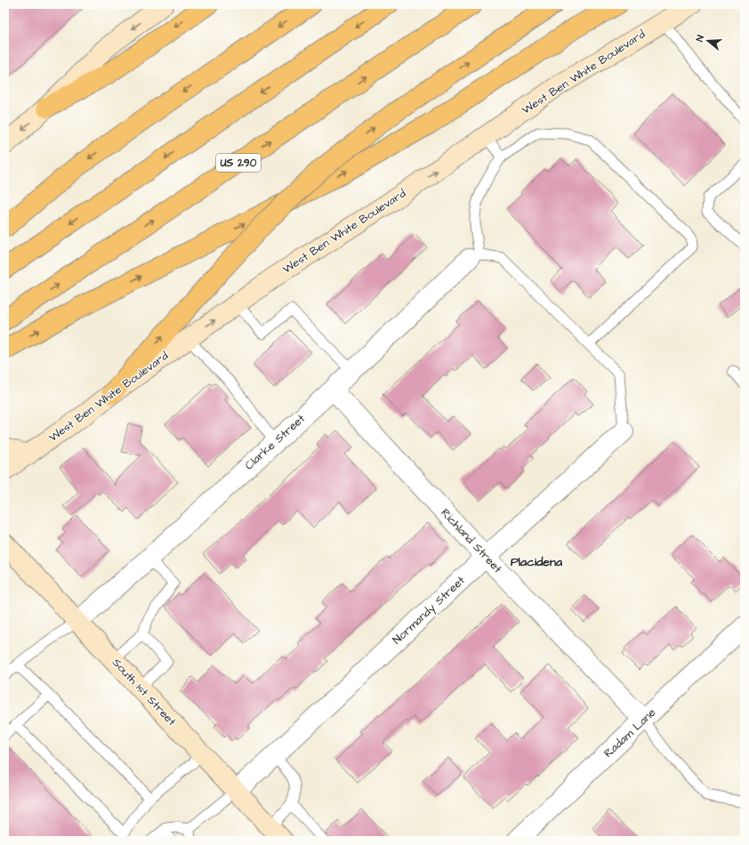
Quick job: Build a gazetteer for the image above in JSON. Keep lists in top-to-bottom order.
{
  "streets": {
    "highway": ["US 290"],
    "main road": ["West Ben White Boulevard", "South 1st Street"],
    "street": [
      "Clarke Street",
      "Richland Street",
      "Normandy Street",
      "Radam Lane"
    ]
  },
  "crossings": [
    ["Clarke Street", "Richland Street"],
    ["Clarke Street", "South 1st Street"],
    ["Richland Street", "Normandy Street"],
    ["Richland Street", "Radam Lane"],
    ["Normandy Street", "South 1st Street"]
  ],
  "one_way": ["West Ben White Boulevard"],
  "districts": ["Placidena"],
  "north": "left"
}
